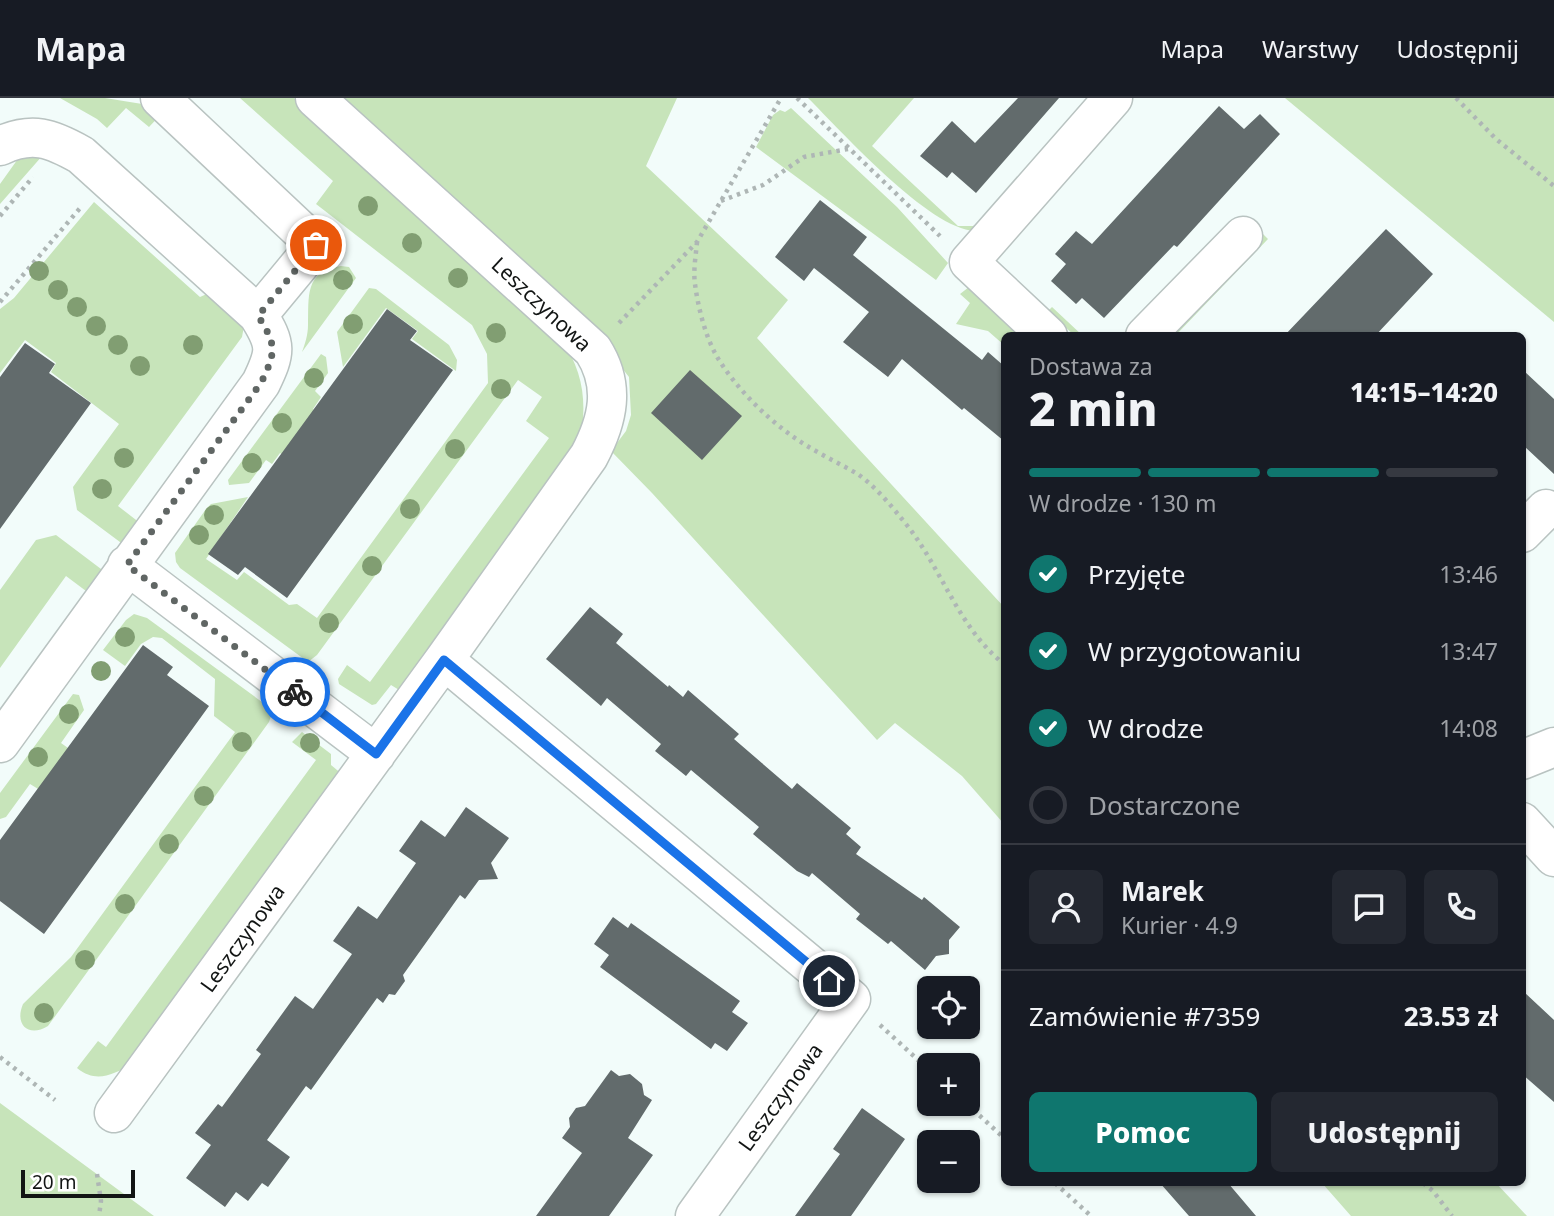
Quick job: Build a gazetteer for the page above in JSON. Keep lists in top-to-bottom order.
{
  "streets": {
    "street": ["Leszczynowa"]
  },
  "scale_bar": "20 m",
  "page": {
    "header": "Mapa",
    "nav": ["Mapa", "Warstwy", "Udostępnij"],
    "heading": ["2 min", "Dostawa za", "14:15–14:20"],
    "panel": [
      "Marek",
      "Kurier · 4.9",
      "Zamówienie #7359",
      "23.53 zł"
    ],
    "bar": "W drodze · 130 m",
    "list": [
      ["Przyjęte", "13:46"],
      ["W przygotowaniu", "13:47"],
      ["W drodze", "14:08"],
      "Dostarczone"
    ],
    "map_buttons": ["+", "−"],
    "buttons": ["Pomoc", "Udostępnij"],
    "scale": "20 m"
  }
}
